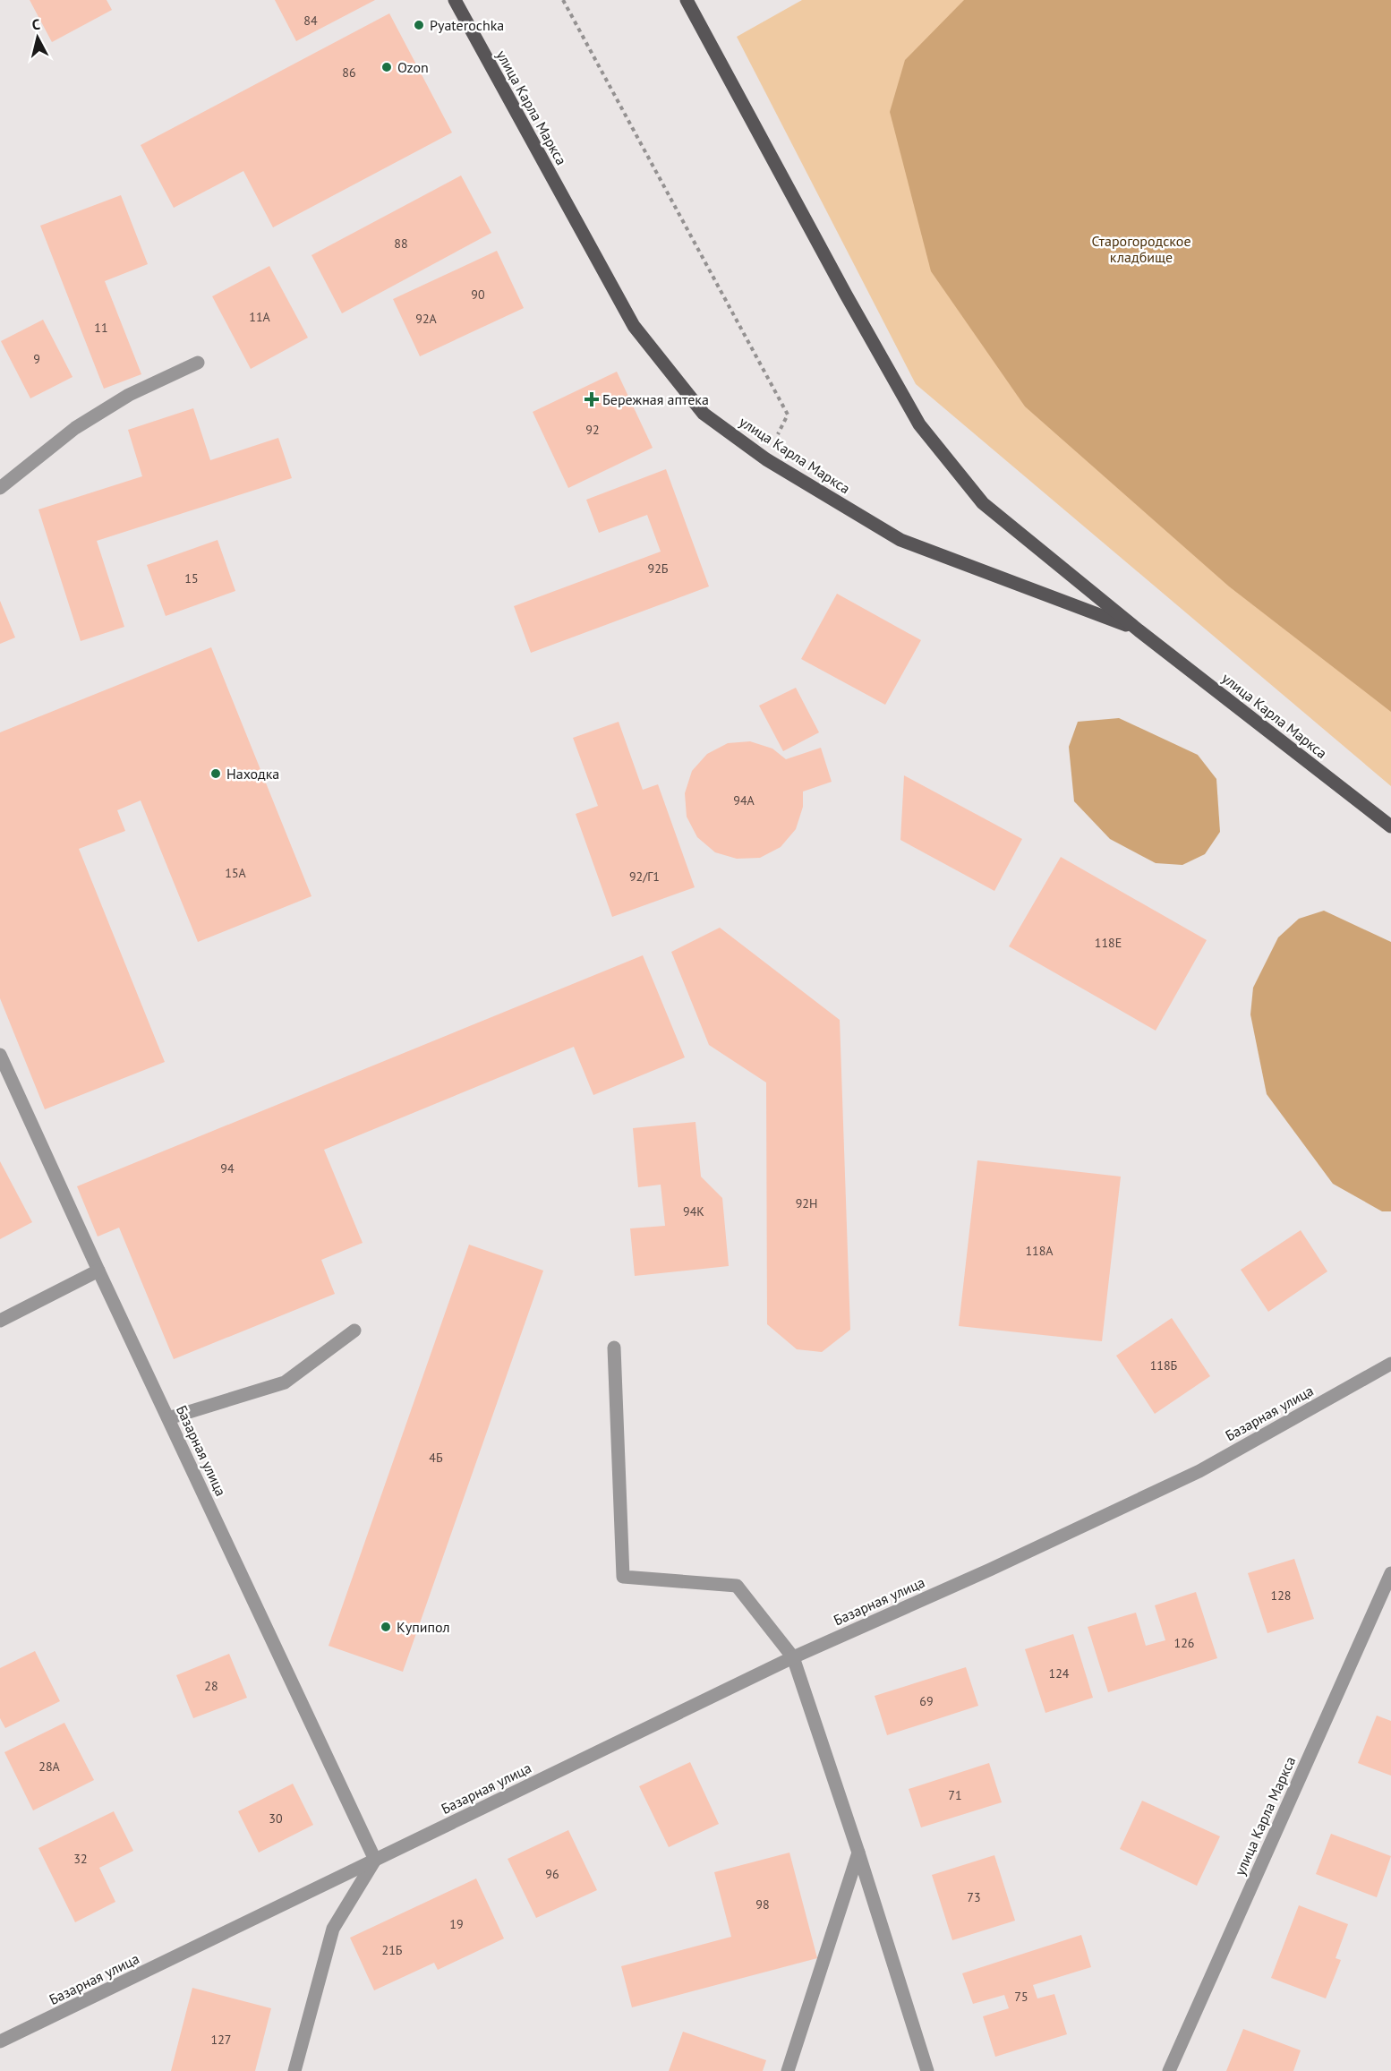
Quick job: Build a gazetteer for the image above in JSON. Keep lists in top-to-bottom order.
{
  "streets": {
    "main road": ["улица Карла Маркса"],
    "street": ["Базарная улица"]
  },
  "parks": ["Старогородское кладбище"],
  "places": {
    "other": [
      "Pyaterochka",
      "Ozon",
      "Находка",
      "Купипол"
    ],
    "health": ["Бережная аптека"]
  },
  "house_numbers": [
    "84",
    "86",
    "88",
    "90",
    "11А",
    "92А",
    "11",
    "9",
    "92",
    "92Б",
    "15",
    "94А",
    "15А",
    "92/Г1",
    "118Е",
    "94",
    "92Н",
    "94К",
    "118А",
    "118Б",
    "4Б",
    "128",
    "126",
    "124",
    "28",
    "69",
    "28А",
    "71",
    "30",
    "32",
    "96",
    "73",
    "98",
    "19",
    "21Б",
    "75",
    "127"
  ],
  "north": "top"
}
